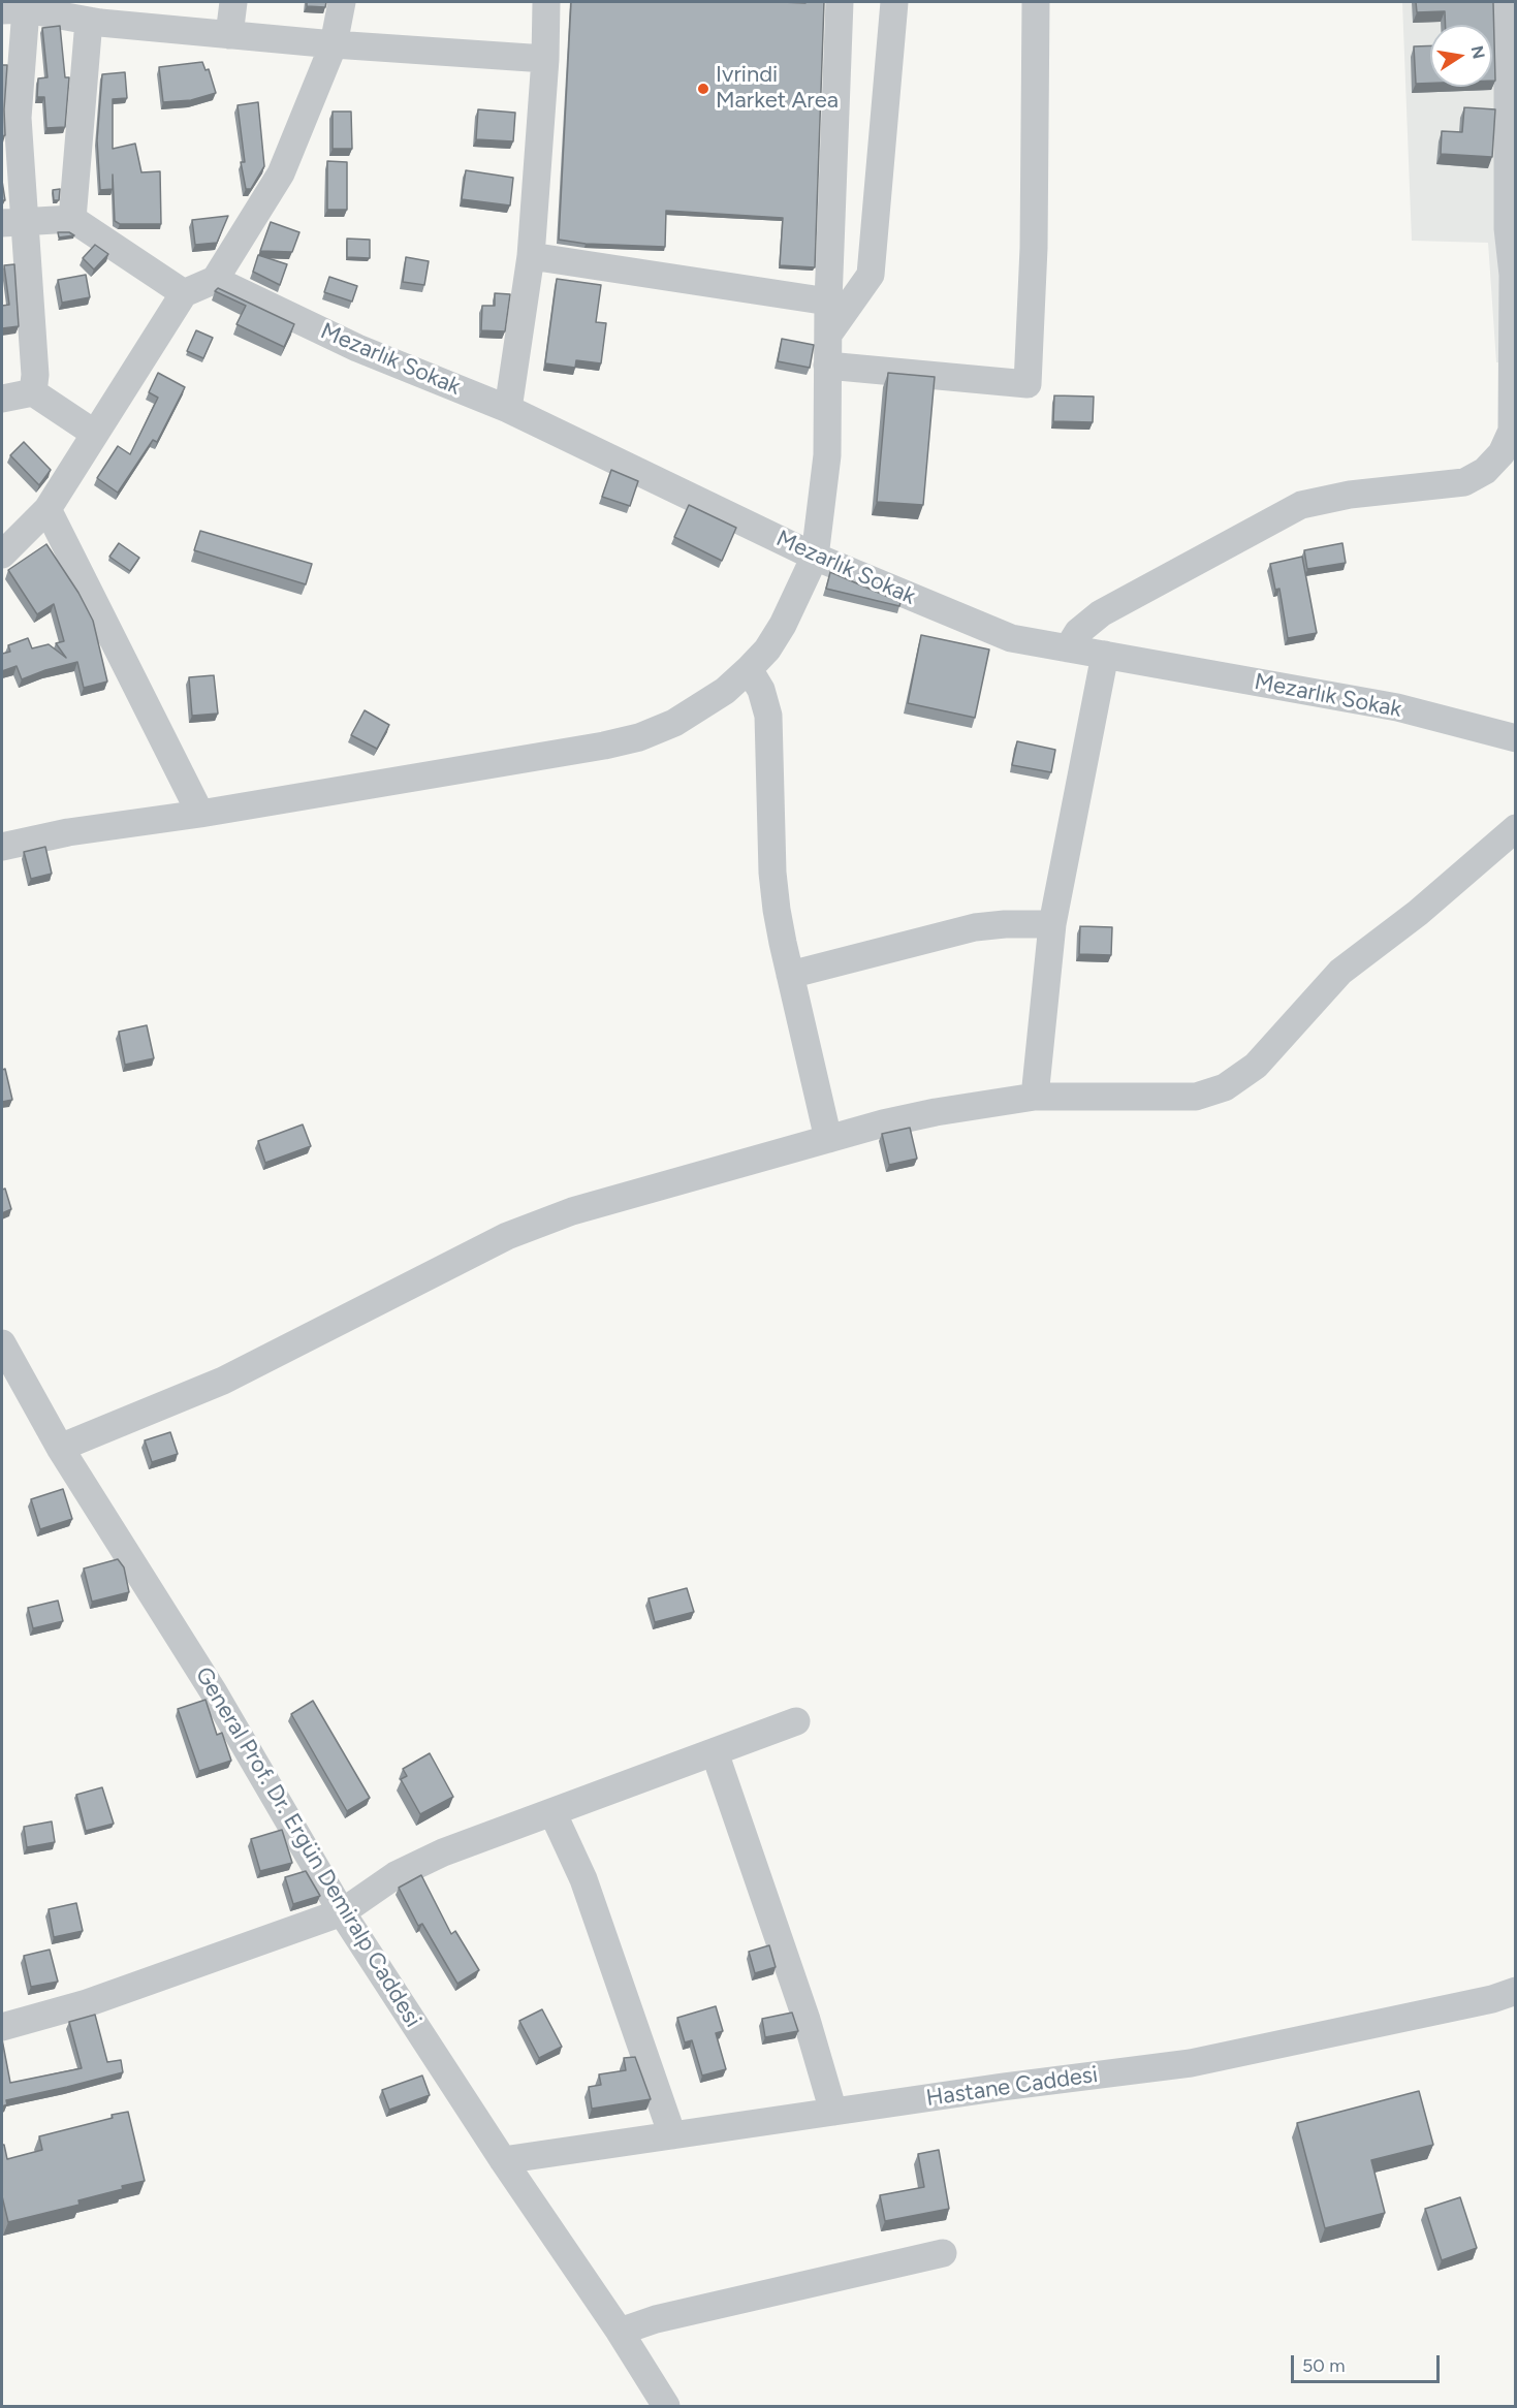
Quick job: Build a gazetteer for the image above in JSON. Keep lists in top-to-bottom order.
{
  "streets": {
    "street": ["Mezarlık Sokak", "General Prof. Dr. Ergün Demiralp Caddesi", "Hastane Caddesi"]
  },
  "crossings": [
    ["General Prof. Dr. Ergün Demiralp Caddesi", "Hastane Caddesi"]
  ],
  "places": ["Ivrindi Market Area"],
  "scale_bar": "50 m",
  "north": "right"
}
